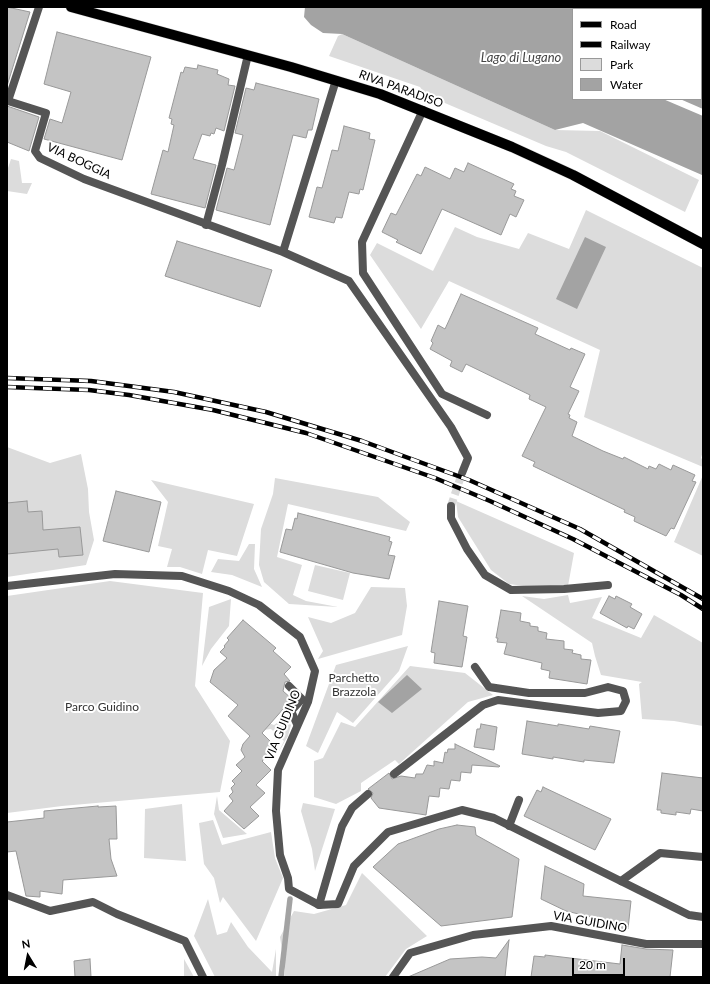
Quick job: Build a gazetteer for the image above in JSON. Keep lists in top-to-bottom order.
{
  "streets": {
    "main road": ["RIVA PARADISO"],
    "street": ["VIA BOGGIA", "VIA GUIDINO"]
  },
  "water": ["Lago di Lugano"],
  "parks": ["Parchetto Brazzola", "Parco Guidino"],
  "legend": [
    "Road",
    "Railway",
    "Park",
    "Water"
  ],
  "scale_bar": "20 m",
  "north": "top"
}
